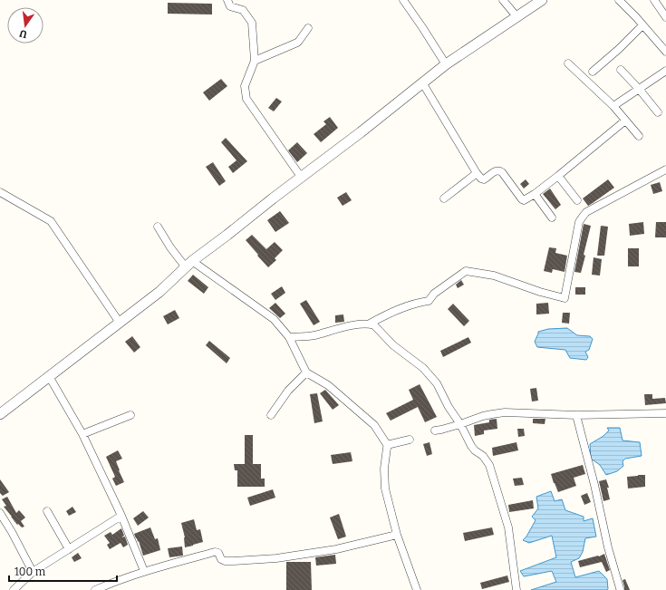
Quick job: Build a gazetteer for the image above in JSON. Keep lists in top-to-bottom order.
{
  "scale_bar": "100 m",
  "north": "bottom"
}
